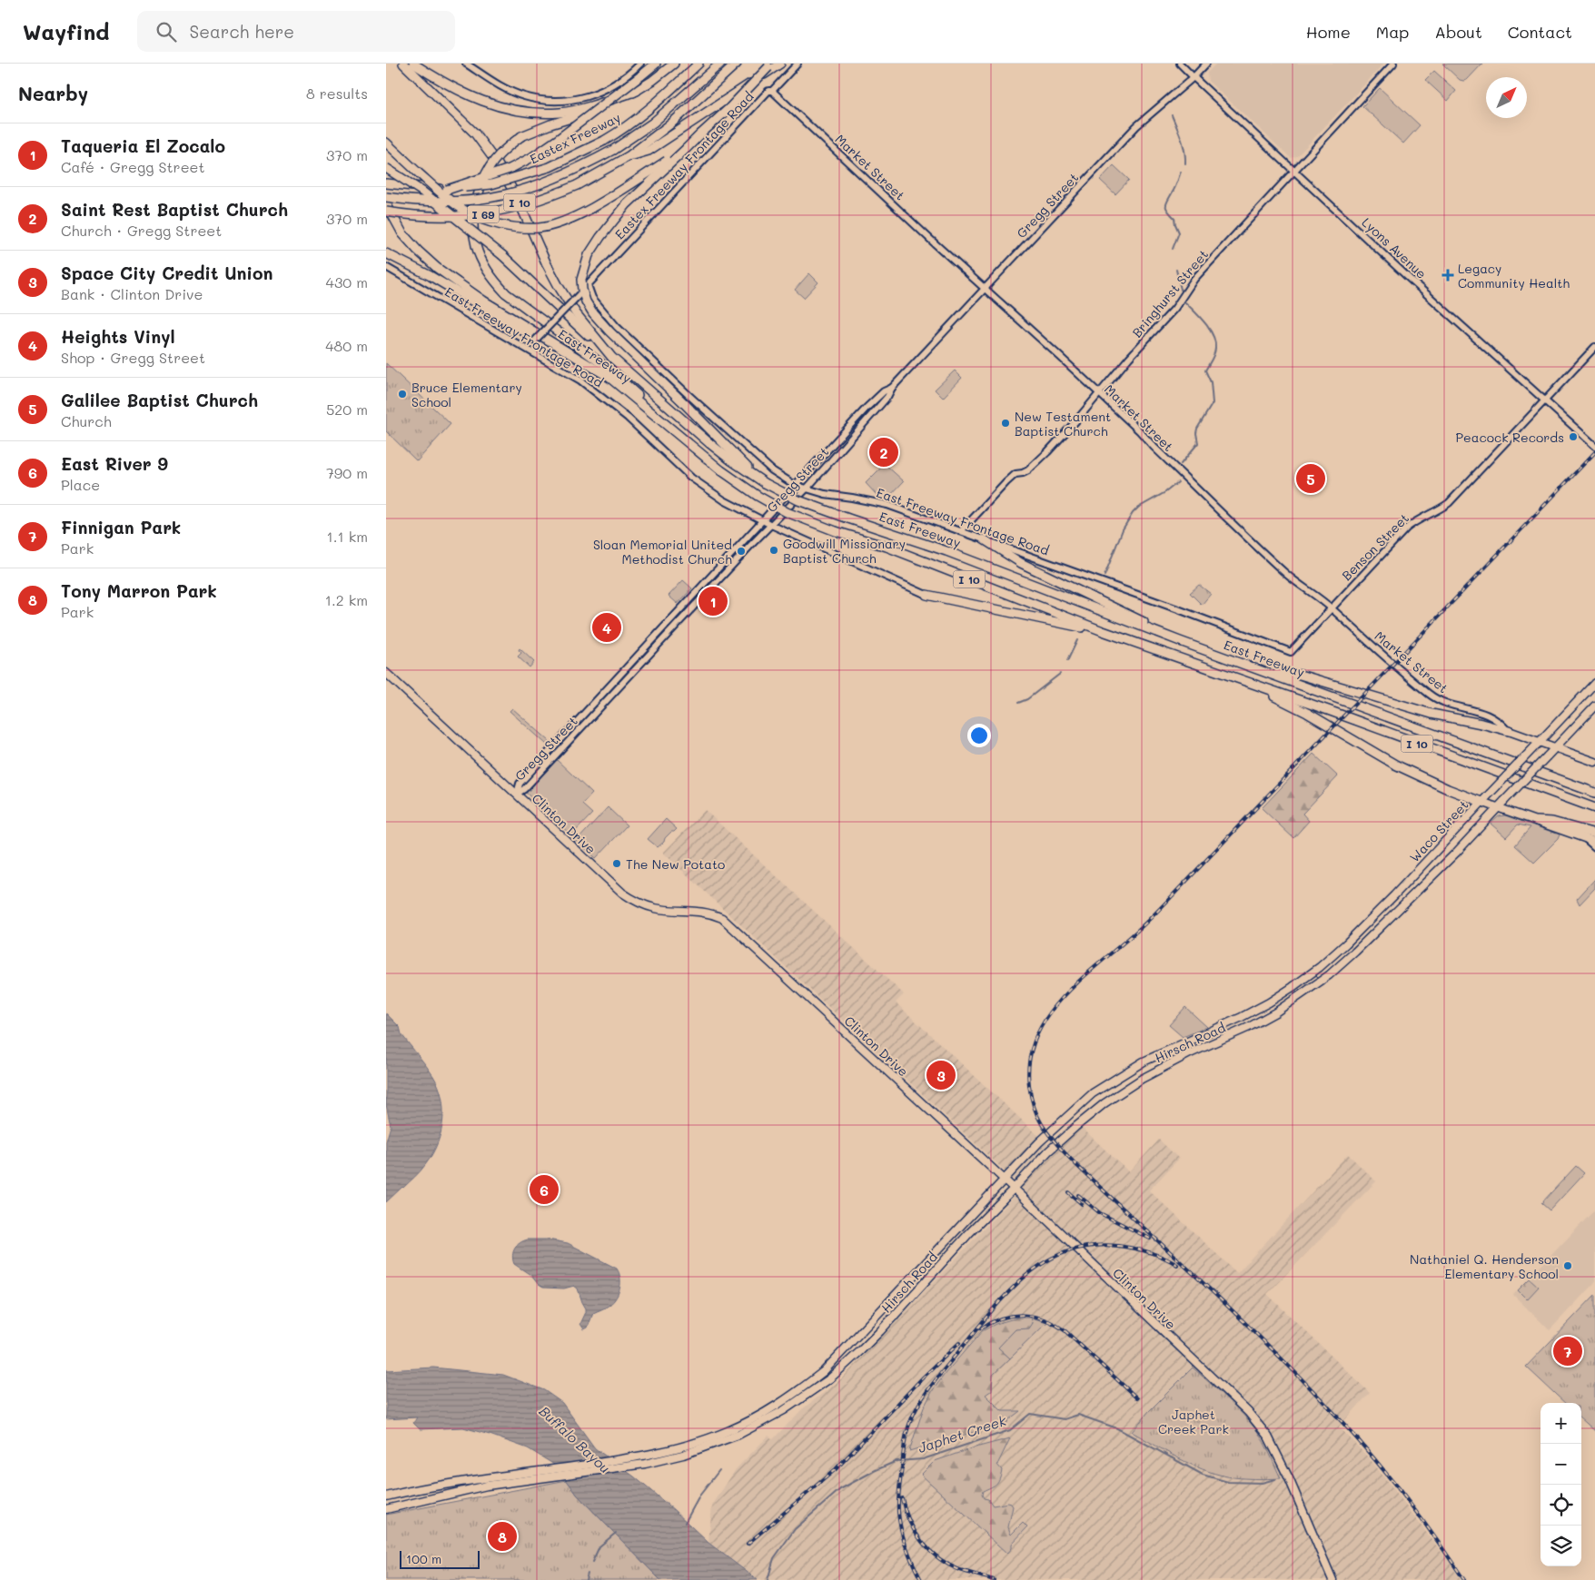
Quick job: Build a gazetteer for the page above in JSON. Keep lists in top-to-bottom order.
{
  "streets": {
    "highway": [
      "Eastex Freeway",
      "I 10",
      "I 69",
      "East Freeway"
    ],
    "main road": ["Clinton Drive", "Waco Street", "Hirsch Road"],
    "street": [
      "Eastex Freeway Frontage Road",
      "Market Street",
      "Gregg Street",
      "Lyons Avenue",
      "Bringhurst Street",
      "East Freeway Frontage Road",
      "Benson Street"
    ]
  },
  "crossings": [
    ["Eastex Freeway Frontage Road", "Market Street"],
    ["Eastex Freeway Frontage Road", "East Freeway Frontage Road"],
    ["Market Street", "Gregg Street"],
    ["Market Street", "Bringhurst Street"],
    ["Market Street", "Benson Street"],
    ["Gregg Street", "Lyons Avenue"],
    ["Gregg Street", "East Freeway Frontage Road"],
    ["Gregg Street", "Clinton Drive"],
    ["Lyons Avenue", "Bringhurst Street"],
    ["Lyons Avenue", "Benson Street"],
    ["Bringhurst Street", "East Freeway Frontage Road"],
    ["East Freeway Frontage Road", "Benson Street"],
    ["Clinton Drive", "Hirsch Road"],
    ["Waco Street", "Hirsch Road"]
  ],
  "water": ["Japhet Creek", "Buffalo Bayou"],
  "parks": ["Japhet Creek Park"],
  "places": {
    "health": ["Legacy Community Health"],
    "other": [
      "Bruce Elementary School",
      "New Testament Baptist Church",
      "Peacock Records",
      "Goodwill Missionary Baptist Church",
      "Sloan Memorial United Methodist Church",
      "The New Potato",
      "Nathaniel Q. Henderson Elementary School"
    ]
  },
  "scale_bar": "100 m",
  "north": "top right",
  "page": {
    "header": "Wayfind",
    "search": "Search here",
    "nav": [
      "Home",
      "Map",
      "About",
      "Contact"
    ],
    "heading": ["Nearby", "8 results"],
    "list": [
      {
        "mark": "1",
        "name": "Taqueria El Zocalo",
        "note": "Café · Gregg Street",
        "value": "370 m"
      },
      {
        "mark": "2",
        "name": "Saint Rest Baptist Church",
        "note": "Church · Gregg Street",
        "value": "370 m"
      },
      {
        "mark": "3",
        "name": "Space City Credit Union",
        "note": "Bank · Clinton Drive",
        "value": "430 m"
      },
      {
        "mark": "4",
        "name": "Heights Vinyl",
        "note": "Shop · Gregg Street",
        "value": "480 m"
      },
      {
        "mark": "5",
        "name": "Galilee Baptist Church",
        "note": "Church",
        "value": "520 m"
      },
      {
        "mark": "6",
        "name": "East River 9",
        "note": "Place",
        "value": "790 m"
      },
      {
        "mark": "7",
        "name": "Finnigan Park",
        "note": "Park",
        "value": "1.1 km"
      },
      {
        "mark": "8",
        "name": "Tony Marron Park",
        "note": "Park",
        "value": "1.2 km"
      }
    ],
    "pins": [
      "2",
      "5",
      "1",
      "4",
      "3",
      "6",
      "7",
      "8"
    ],
    "map_buttons": ["+", "−"],
    "scale": "100 m"
  }
}
